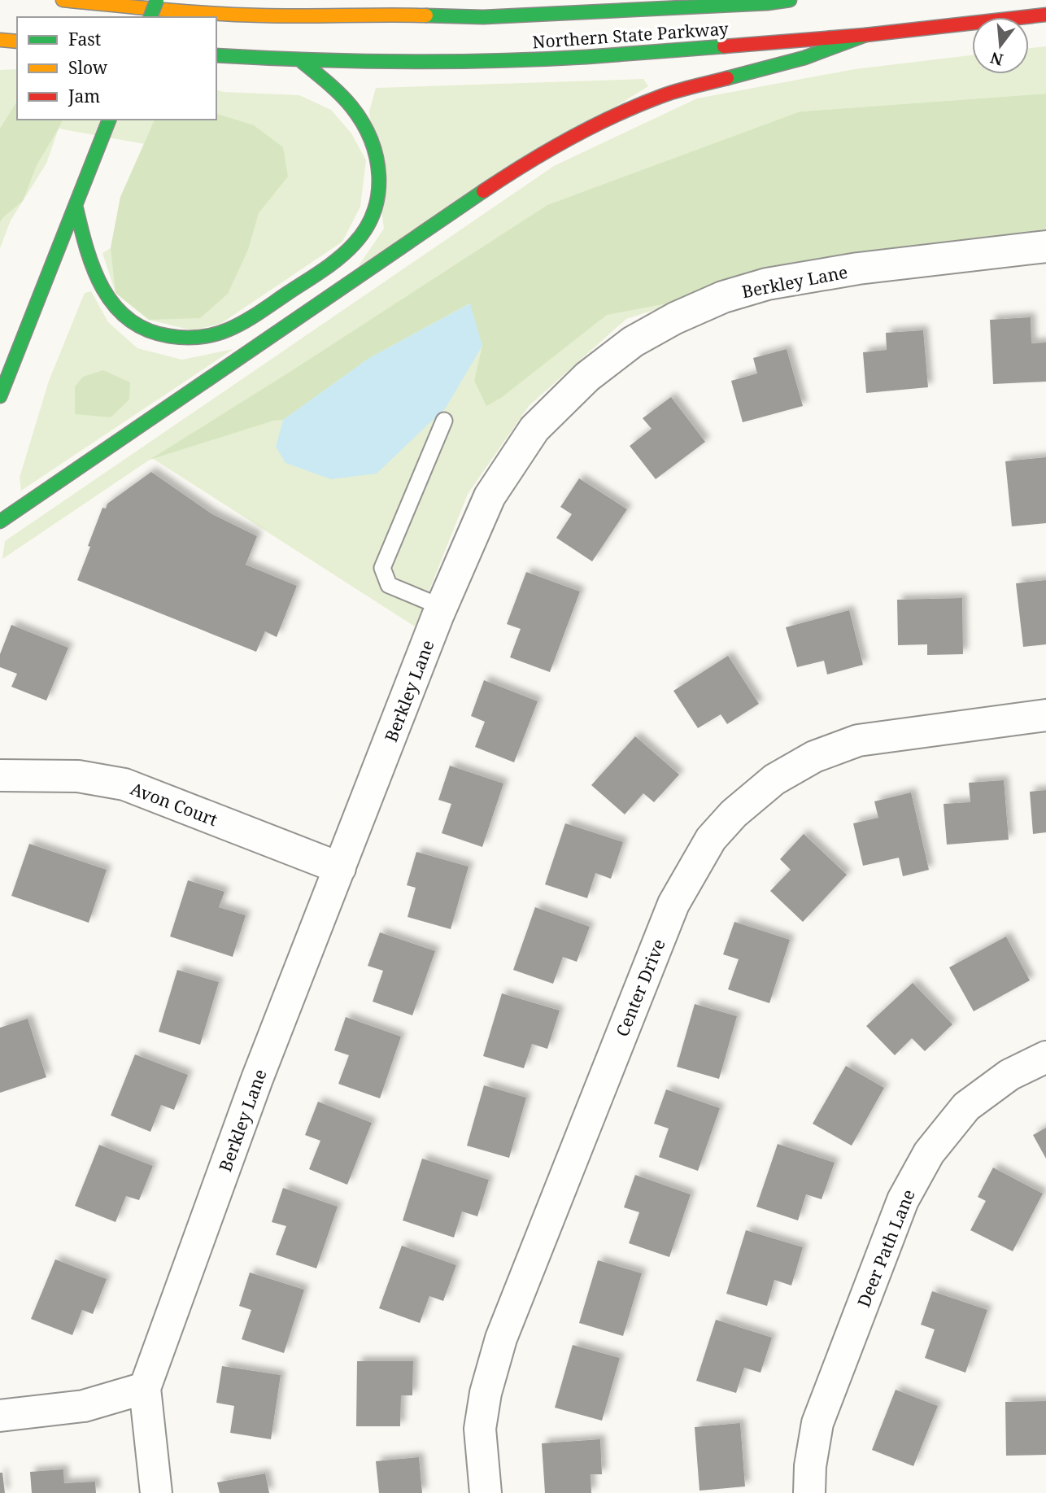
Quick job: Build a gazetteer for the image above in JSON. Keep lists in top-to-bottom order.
{
  "streets": {
    "main road": ["Northern State Parkway"],
    "street": [
      "Berkley Lane",
      "Avon Court",
      "Center Drive",
      "Deer Path Lane"
    ]
  },
  "crossings": [
    ["Berkley Lane", "Avon Court"]
  ],
  "legend": ["Fast", "Slow", "Jam"],
  "north": "bottom"
}
